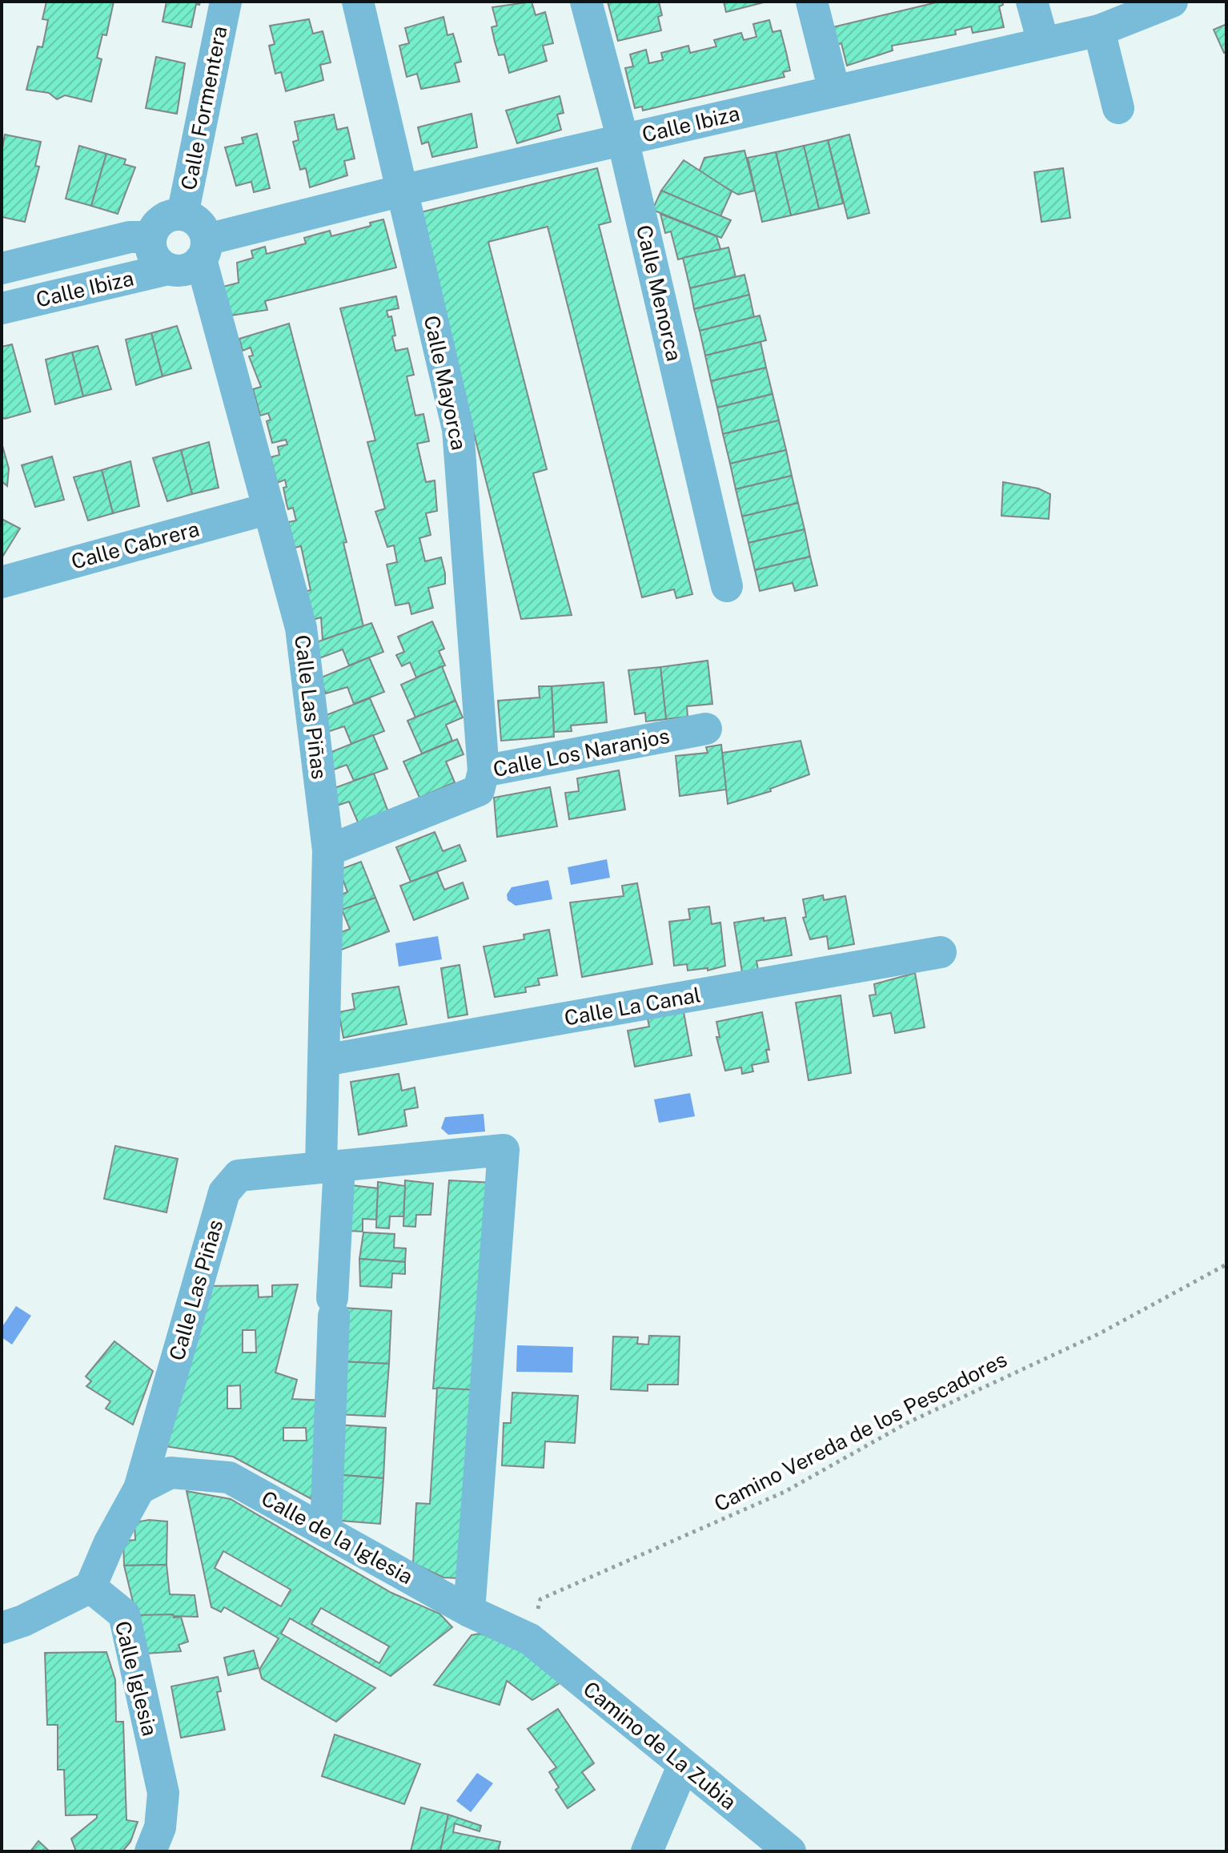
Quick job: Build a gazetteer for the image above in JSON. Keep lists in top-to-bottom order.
{
  "streets": {
    "street": [
      "Calle Formentera",
      "Calle Ibiza",
      "Calle Menorca",
      "Calle Mayorca",
      "Calle Cabrera",
      "Calle Las Piñas",
      "Calle Los Naranjos",
      "Calle La Canal",
      "Calle de la Iglesia",
      "Calle Iglesia",
      "Camino de La Zubia"
    ],
    "path": ["Camino Vereda de los Pescadores"]
  },
  "crossings": [
    ["Calle Formentera", "Calle Ibiza"],
    ["Calle Formentera", "Calle Las Piñas"],
    ["Calle Ibiza", "Calle Menorca"],
    ["Calle Ibiza", "Calle Mayorca"],
    ["Calle Ibiza", "Calle Las Piñas"],
    ["Calle Mayorca", "Calle Los Naranjos"],
    ["Calle Cabrera", "Calle Las Piñas"],
    ["Calle Las Piñas", "Calle Los Naranjos"],
    ["Calle Las Piñas", "Calle La Canal"],
    ["Calle Las Piñas", "Calle de la Iglesia"],
    ["Camino Vereda de los Pescadores", "Calle de la Iglesia"],
    ["Camino Vereda de los Pescadores", "Camino de La Zubia"],
    ["Calle de la Iglesia", "Camino de La Zubia"]
  ]
}
